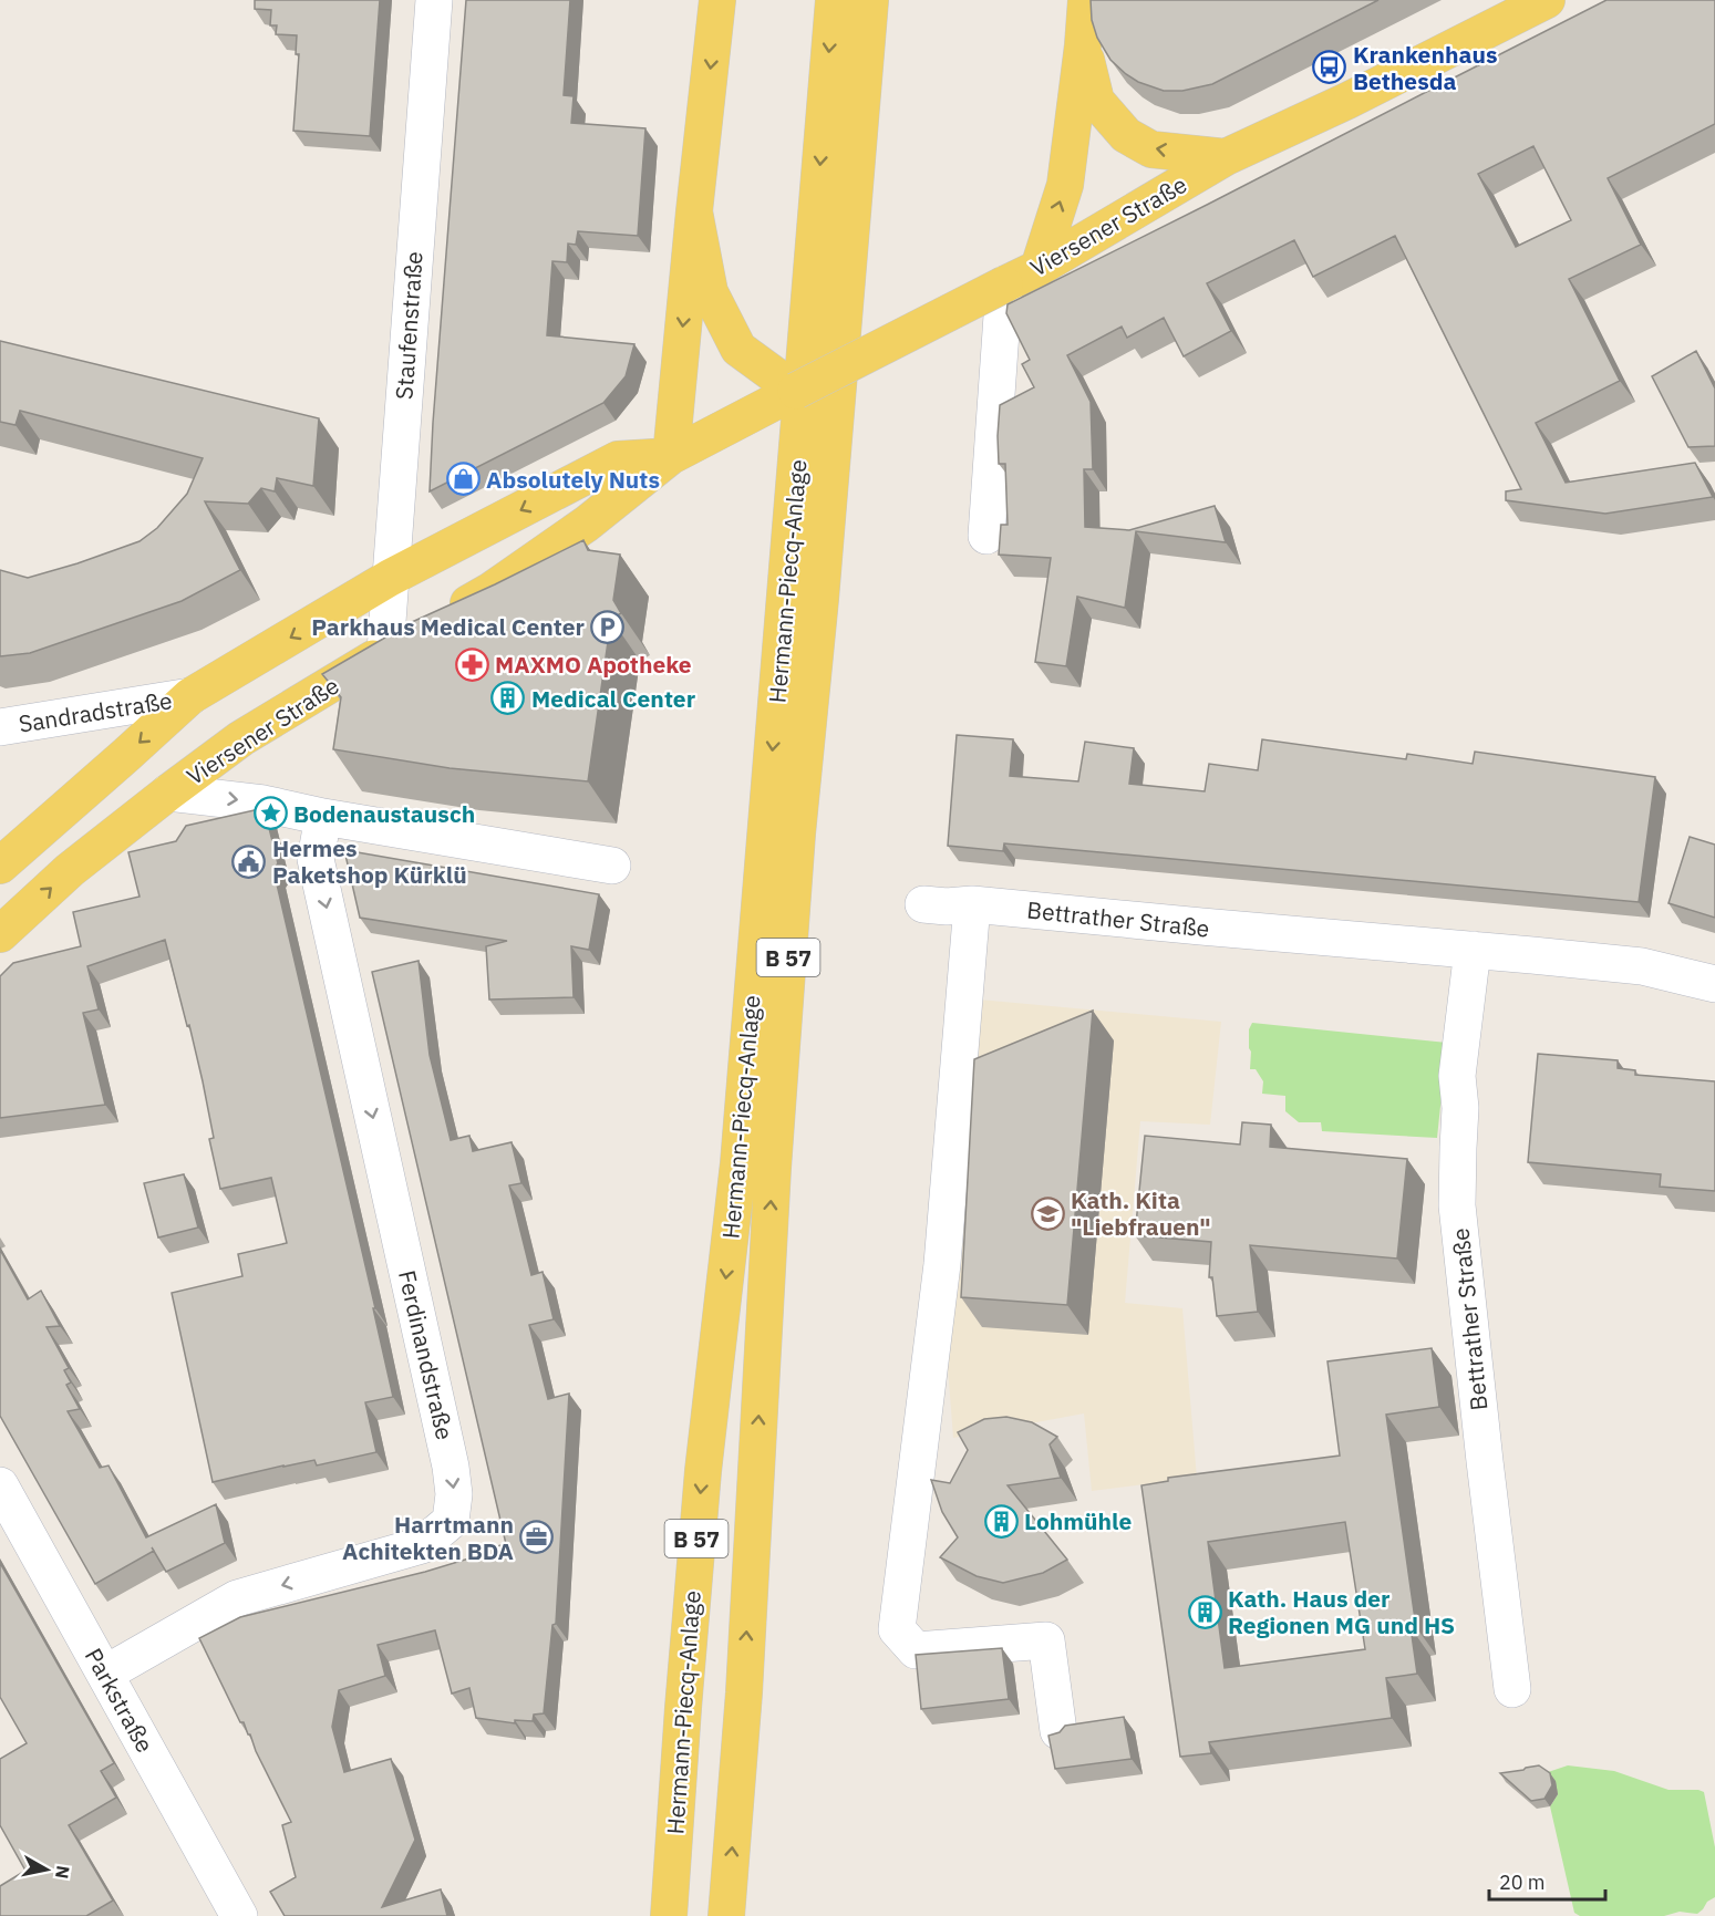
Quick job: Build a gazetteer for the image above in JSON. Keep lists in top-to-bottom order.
{
  "streets": {
    "main road": ["Viersener Straße", "Hermann-Piecq-Anlage", "B 57"],
    "street": [
      "Staufenstraße",
      "Sandradstraße",
      "Bettrather Straße",
      "Ferdinandstraße",
      "Parkstraße"
    ]
  },
  "crossings": [
    ["Viersener Straße", "Staufenstraße"],
    ["Viersener Straße", "Sandradstraße"],
    ["Ferdinandstraße", "Parkstraße"]
  ],
  "one_way": ["Ferdinandstraße"],
  "places": {
    "bus stop": ["Krankenhaus Bethesda"],
    "shop": ["Absolutely Nuts"],
    "parking": ["Parkhaus Medical Center"],
    "pharmacy": ["MAXMO Apotheke"],
    "building": ["Medical Center", "Lohmühle", "Kath. Haus der Regionen MG und HS"],
    "place": ["Bodenaustausch"],
    "public building": ["Hermes Paketshop Kürklü"],
    "school or university": ["Kath. Kita \"Liebfrauen\""],
    "office": ["Harrtmann Achitekten BDA"]
  },
  "scale_bar": "20 m",
  "north": "right"
}
